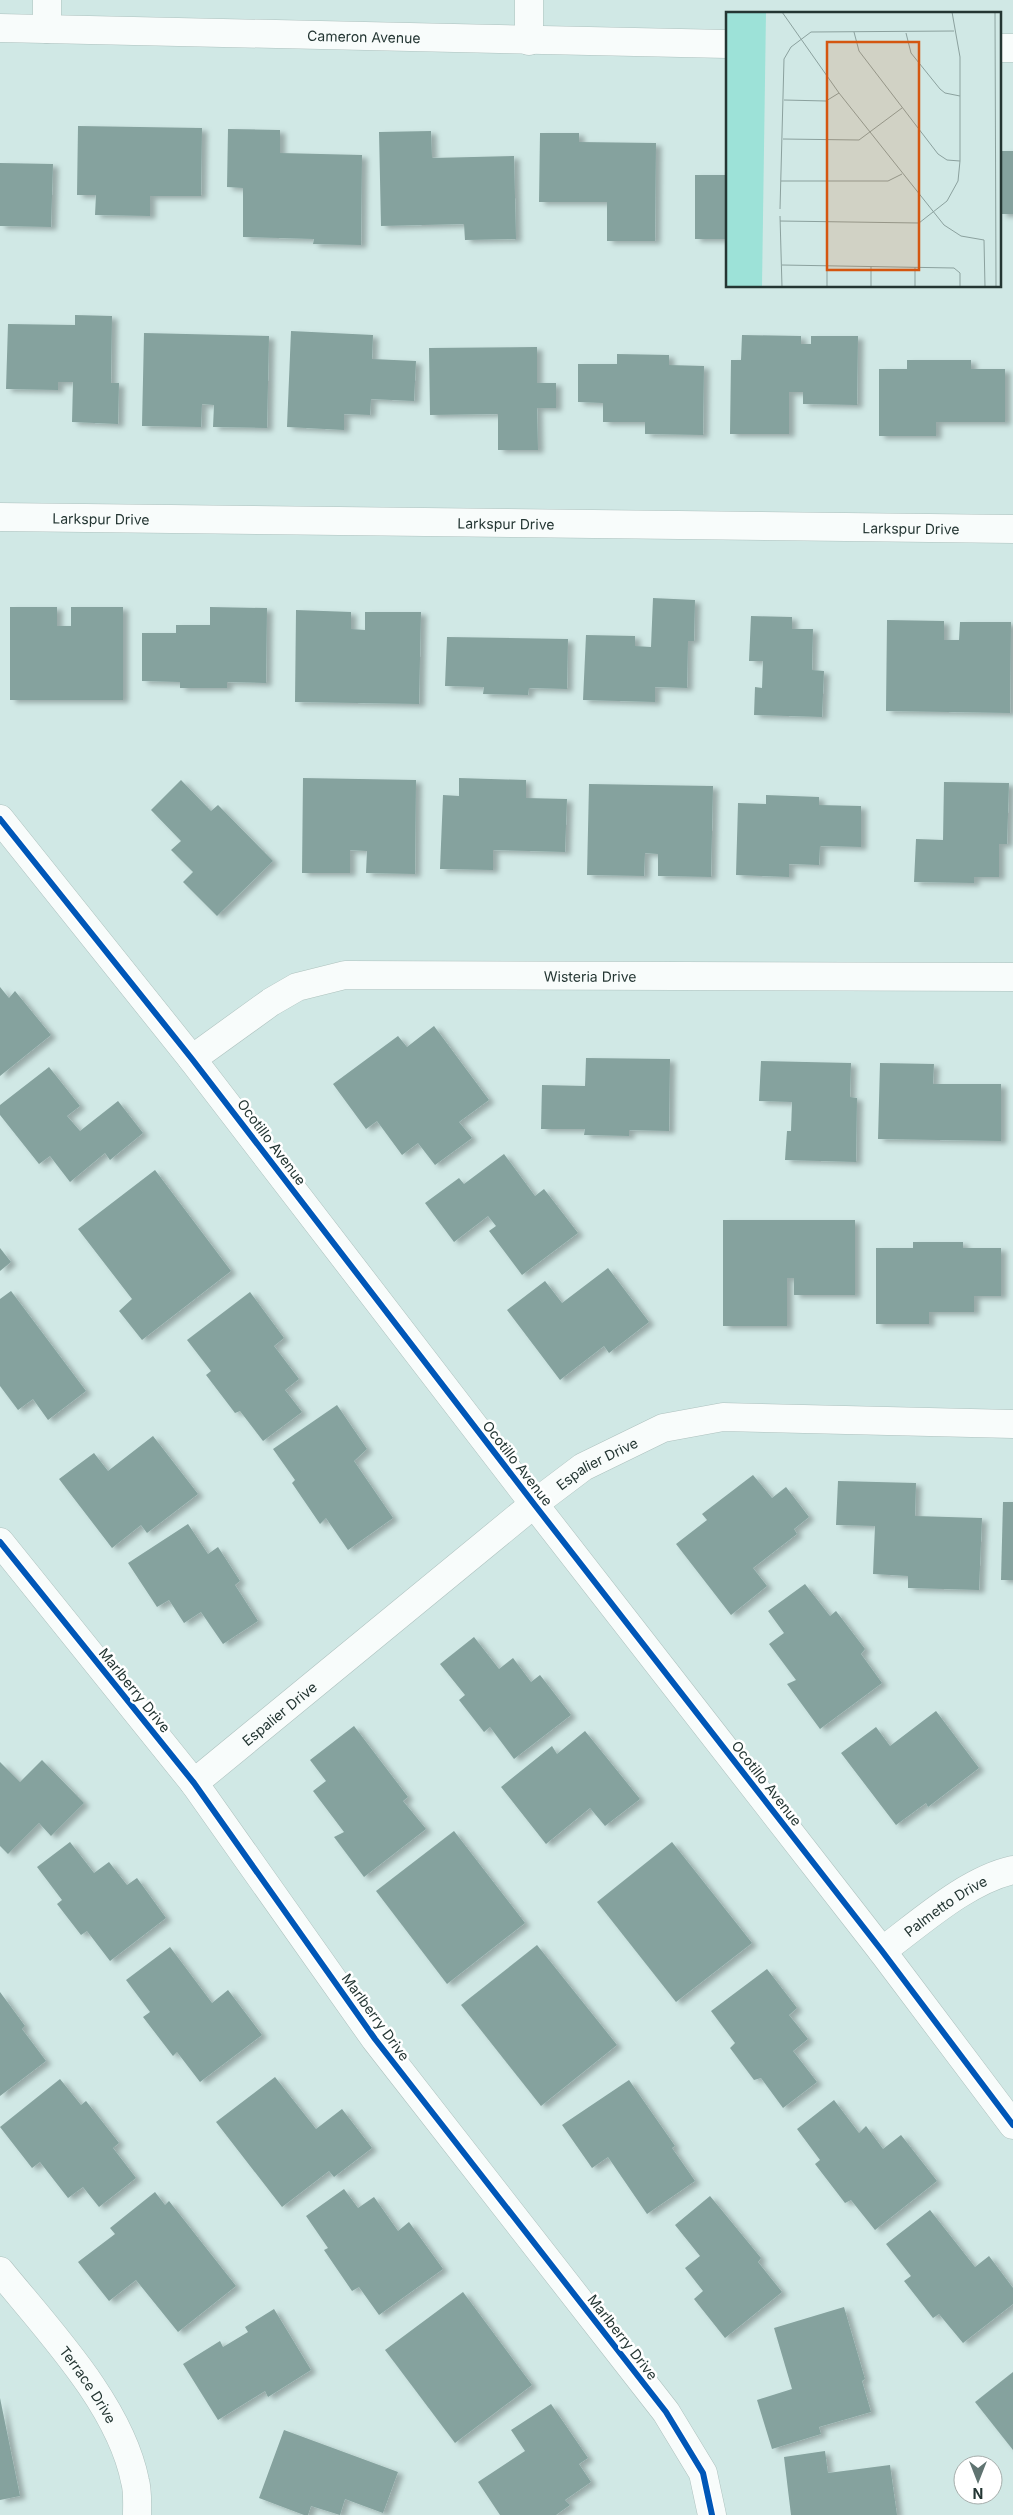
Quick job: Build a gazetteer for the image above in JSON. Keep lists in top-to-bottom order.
{
  "streets": {
    "street": [
      "Cameron Avenue",
      "Larkspur Drive",
      "Wisteria Drive",
      "Ocotillo Avenue",
      "Espalier Drive",
      "Marlberry Drive",
      "Palmetto Drive",
      "Terrace Drive"
    ]
  },
  "crossings": [
    ["Wisteria Drive", "Ocotillo Avenue"],
    ["Ocotillo Avenue", "Espalier Drive"],
    ["Ocotillo Avenue", "Palmetto Drive"],
    ["Espalier Drive", "Marlberry Drive"]
  ],
  "north": "bottom"
}
